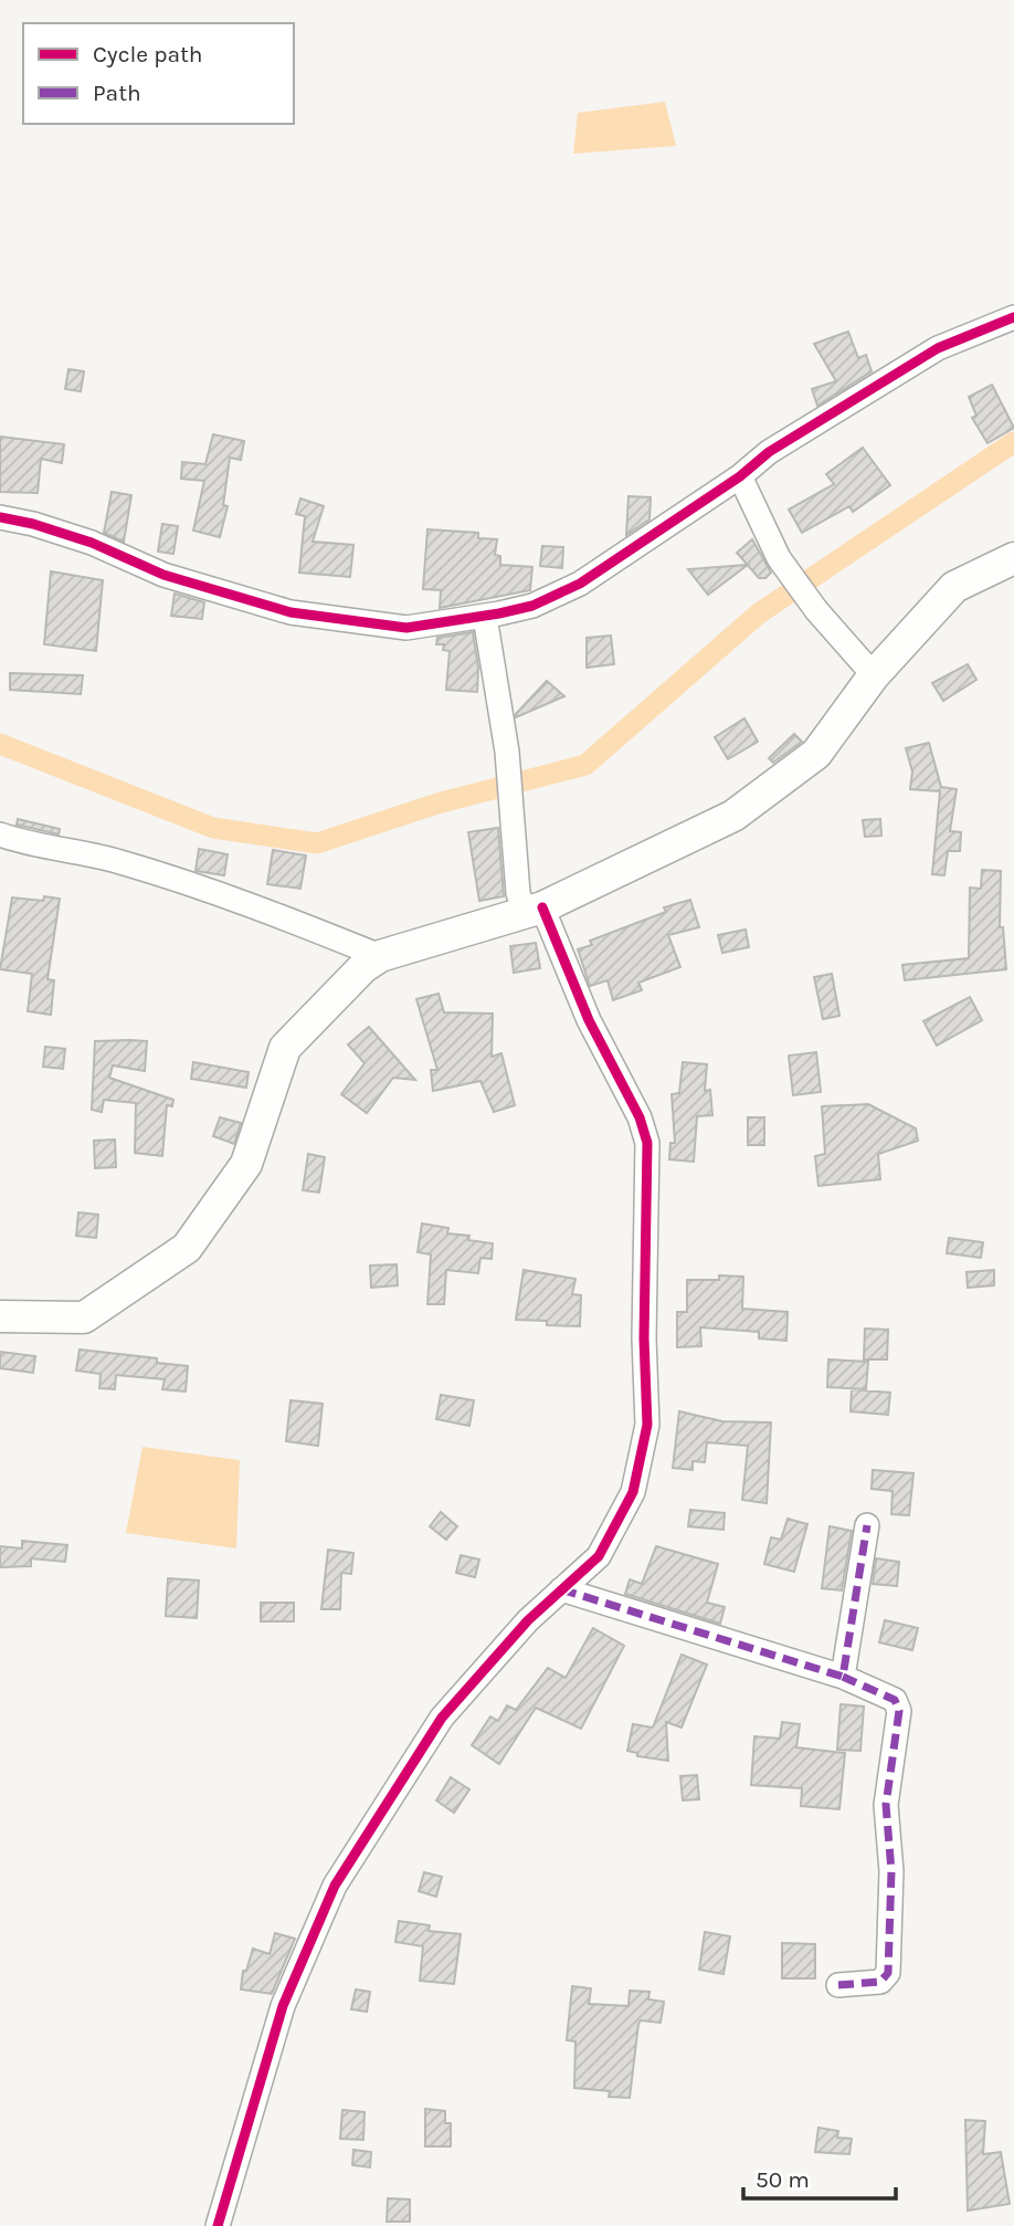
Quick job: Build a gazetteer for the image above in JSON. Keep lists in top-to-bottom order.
{
  "legend": ["Cycle path", "Path"],
  "scale_bar": "50 m"
}
